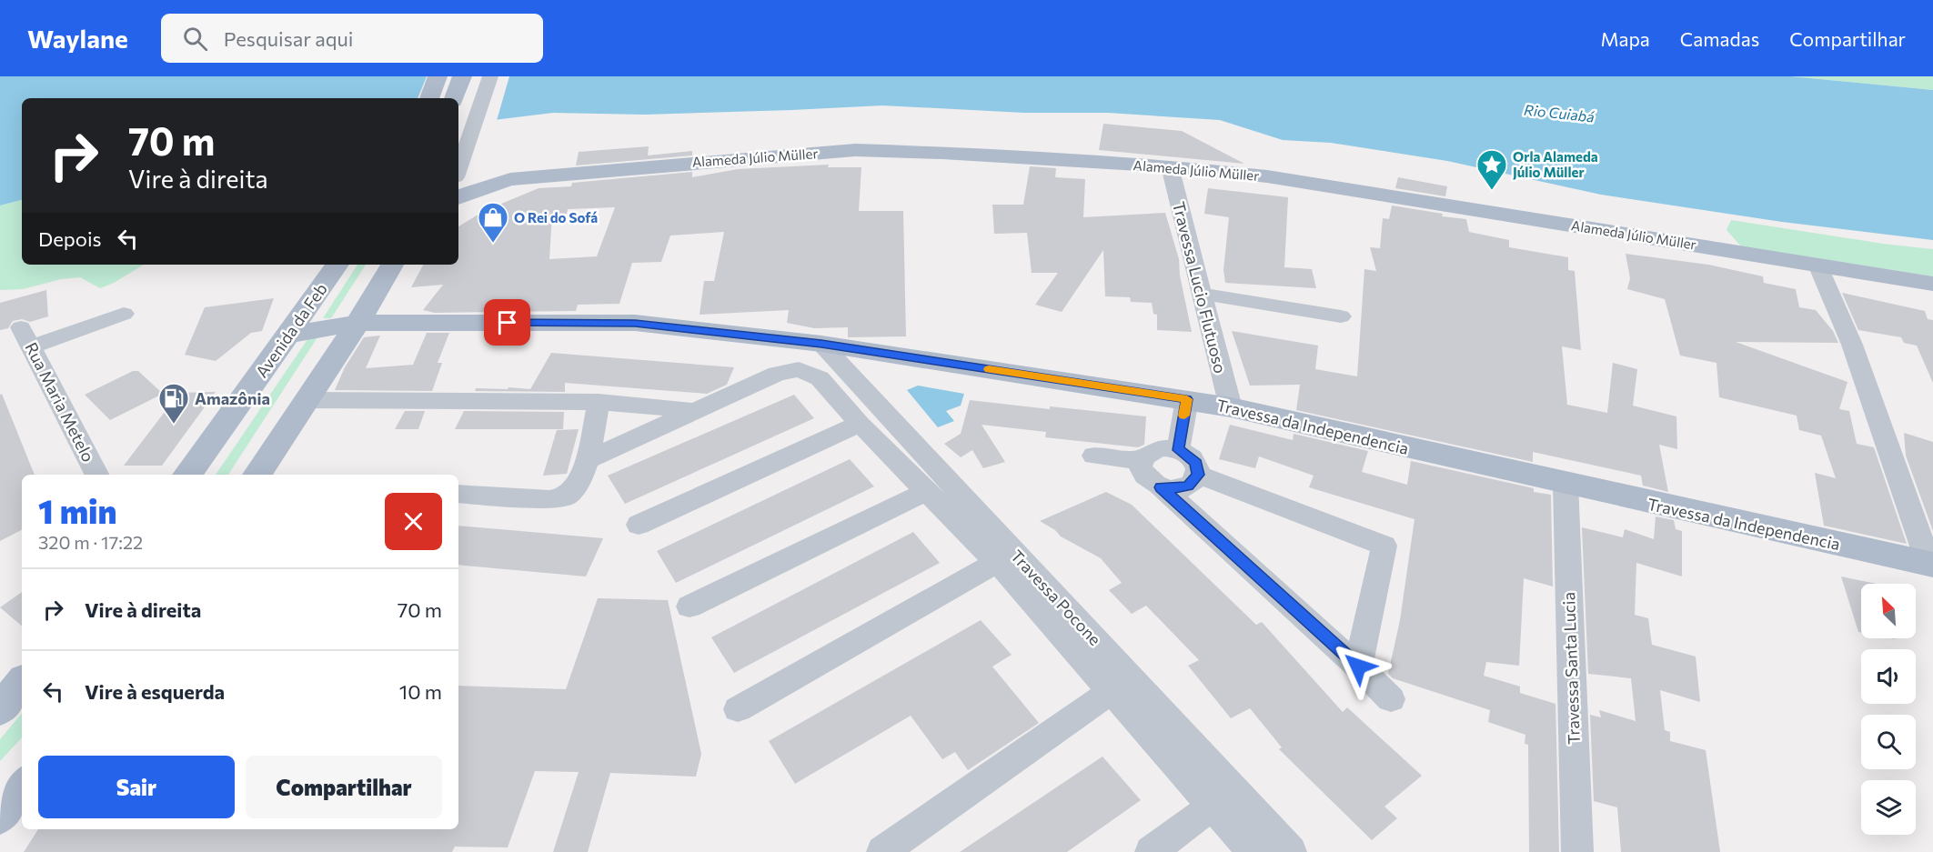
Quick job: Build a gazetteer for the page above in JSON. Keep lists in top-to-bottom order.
{
  "streets": {
    "main road": ["Alameda Júlio Müller", "Avenida da Feb", "Travessa da Independencia"],
    "street": [
      "Travessa Lucio Flutuoso",
      "Rua Maria Metelo",
      "Travessa Pocone",
      "Travessa Santa Lucia"
    ]
  },
  "crossings": [
    ["Alameda Júlio Müller", "Travessa Lucio Flutuoso"],
    ["Travessa Lucio Flutuoso", "Travessa da Independencia"],
    ["Avenida da Feb", "Travessa da Independencia"],
    ["Travessa da Independencia", "Travessa Pocone"],
    ["Travessa da Independencia", "Travessa Santa Lucia"]
  ],
  "water": ["Rio Cuiabá"],
  "places": {
    "place": ["Orla Alameda Júlio Müller"],
    "shop": ["O Rei do Sofá"],
    "fuel station": ["Amazônia"]
  },
  "north": "top left",
  "page": {
    "header": "Waylane",
    "search": "Pesquisar aqui",
    "nav": ["Mapa", "Camadas", "Compartilhar"],
    "turn": ["70 m", "Vire à direita"],
    "then": "Depois",
    "heading": ["1 min", "320 m · 17:22"],
    "list": [
      {
        "name": "Vire à direita",
        "value": "70 m"
      },
      {
        "name": "Vire à esquerda",
        "value": "10 m"
      }
    ],
    "buttons": ["Sair", "Compartilhar"]
  }
}
